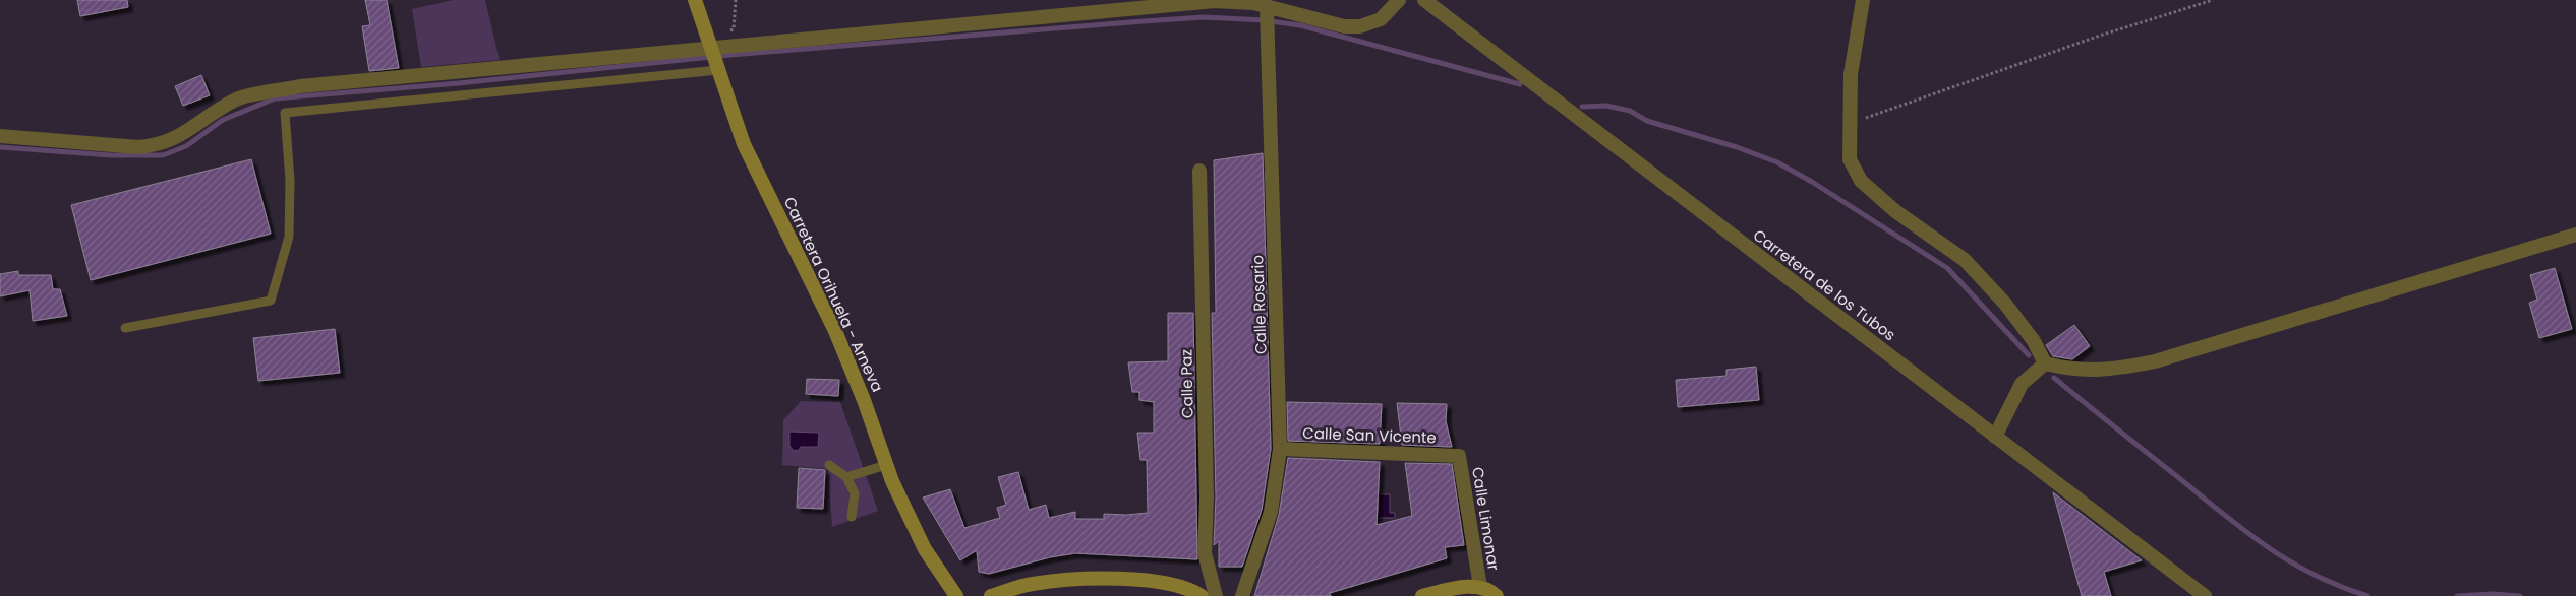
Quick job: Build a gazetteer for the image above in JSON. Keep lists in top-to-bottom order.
{
  "streets": {
    "main road": ["Carretera Orihuela - Arneva"],
    "street": [
      "Carretera de los Tubos",
      "Calle Rosario",
      "Calle Paz",
      "Calle San Vicente",
      "Calle Limonar"
    ]
  },
  "crossings": [
    ["Calle Rosario", "Calle San Vicente"],
    ["Calle San Vicente", "Calle Limonar"]
  ]
}
